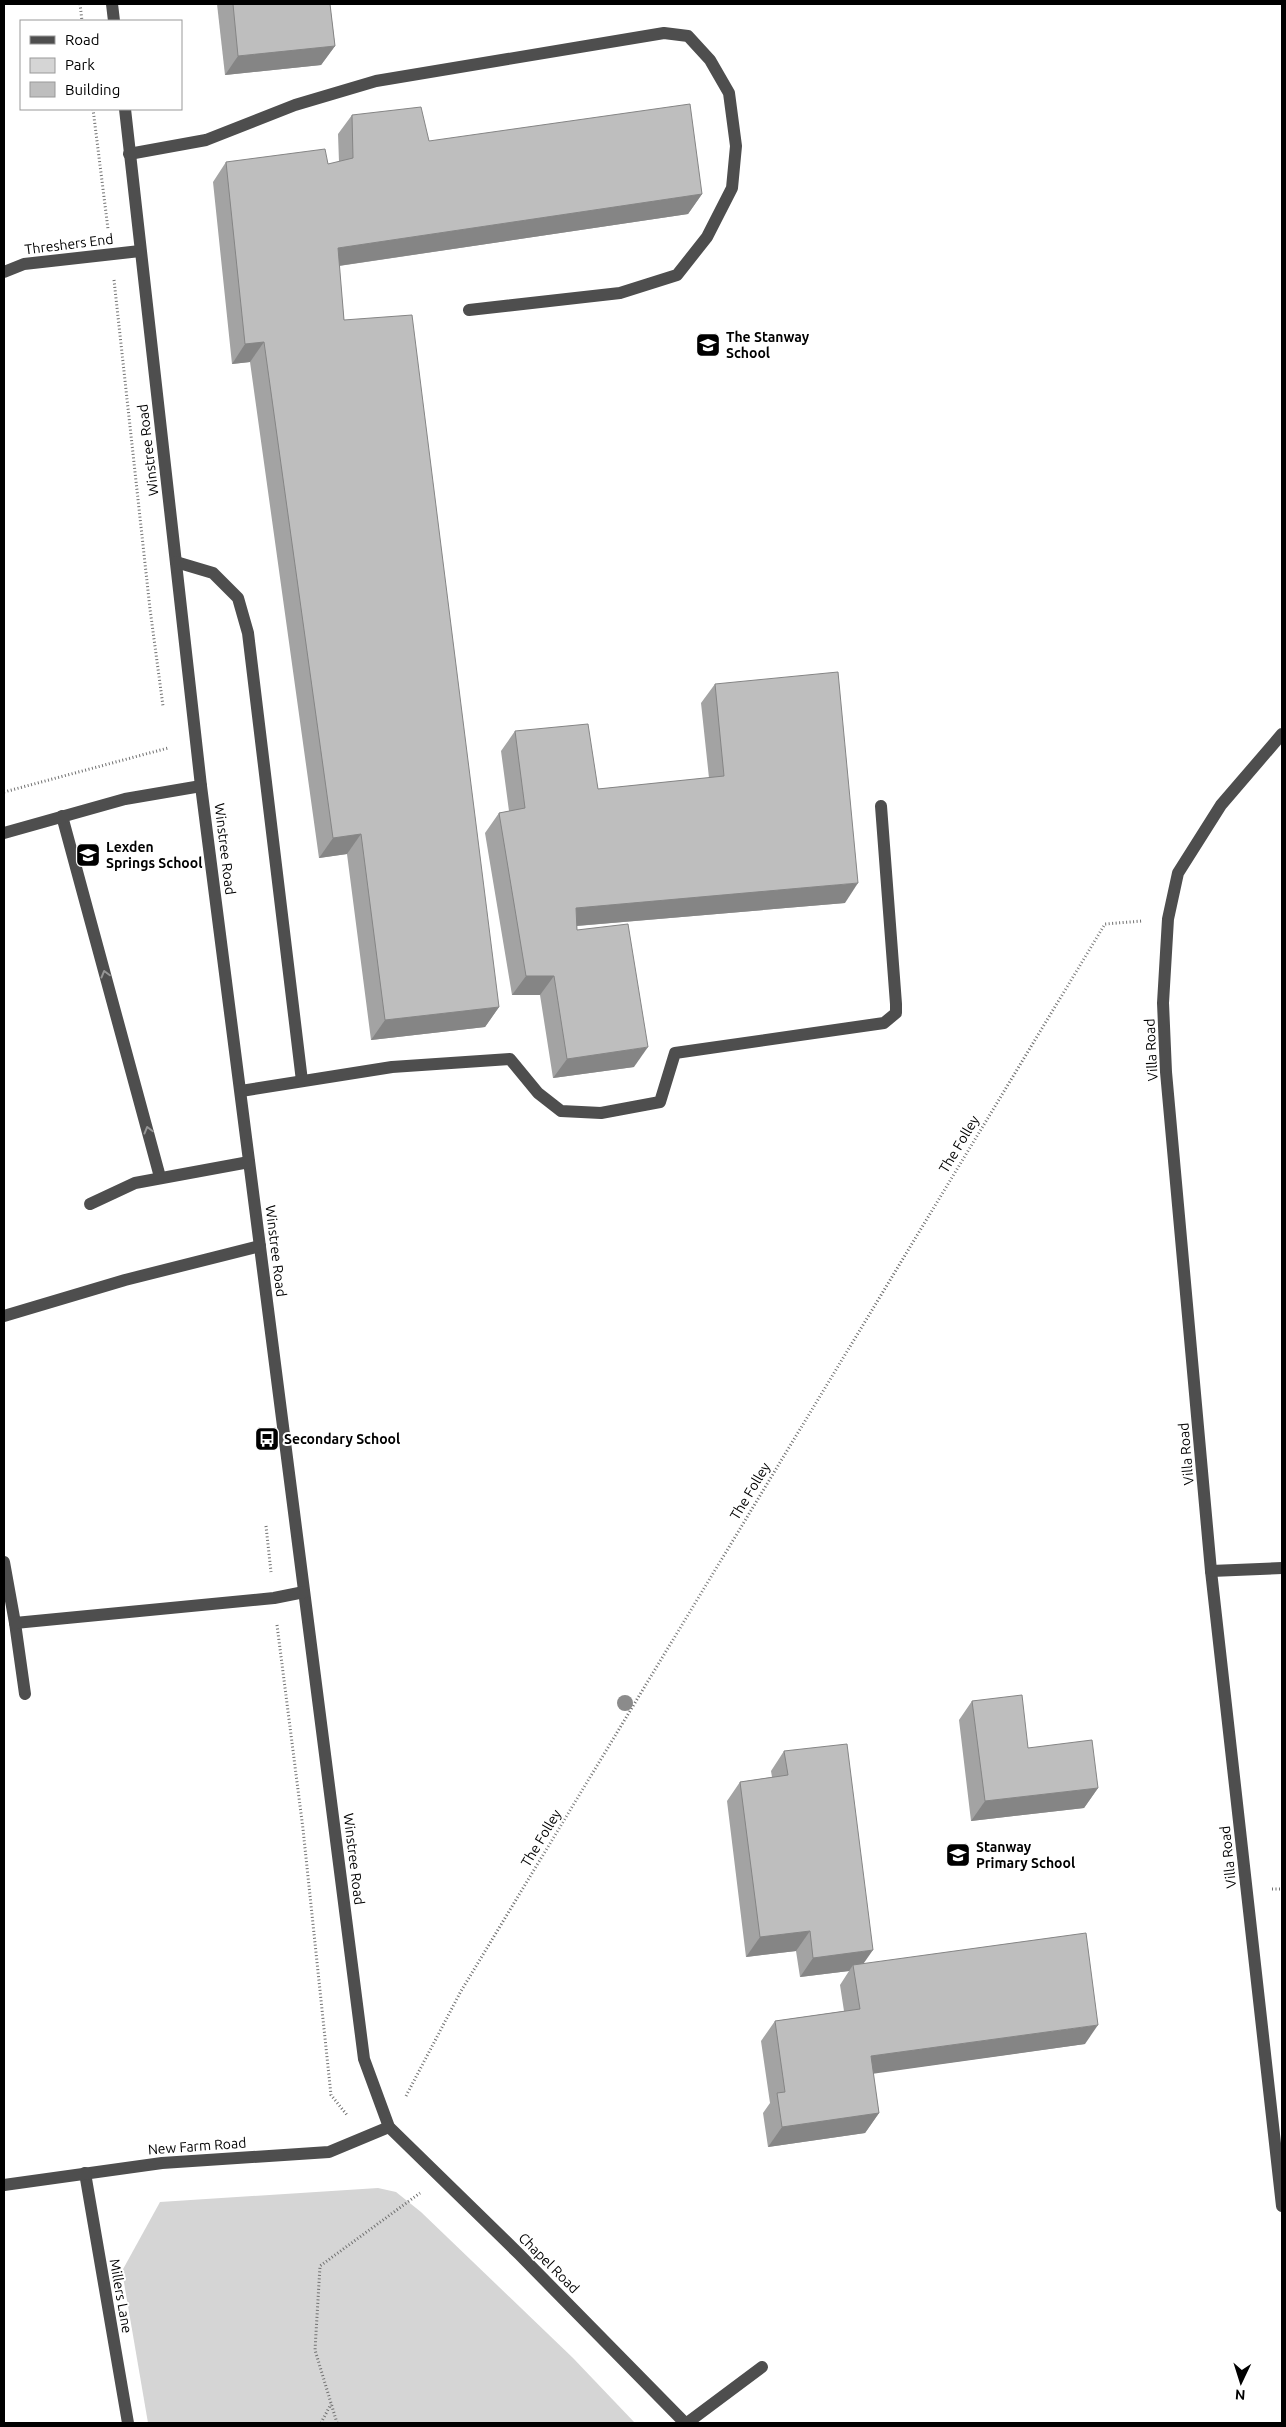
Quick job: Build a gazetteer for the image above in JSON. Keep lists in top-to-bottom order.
{
  "streets": {
    "street": [
      "Threshers End",
      "Winstree Road",
      "Villa Road",
      "New Farm Road",
      "Chapel Road",
      "Millers Lane"
    ],
    "path": ["The Folley"]
  },
  "crossings": [
    ["Threshers End", "Winstree Road"],
    ["Winstree Road", "The Folley"],
    ["Winstree Road", "New Farm Road"],
    ["Winstree Road", "Chapel Road"],
    ["Villa Road", "The Folley"],
    ["The Folley", "New Farm Road"],
    ["The Folley", "Chapel Road"],
    ["New Farm Road", "Chapel Road"],
    ["New Farm Road", "Millers Lane"]
  ],
  "places": {
    "school or university": ["The Stanway School", "Lexden Springs School", "Stanway Primary School"],
    "bus stop": ["Secondary School"]
  },
  "legend": ["Road", "Park", "Building"],
  "north": "bottom"
}
